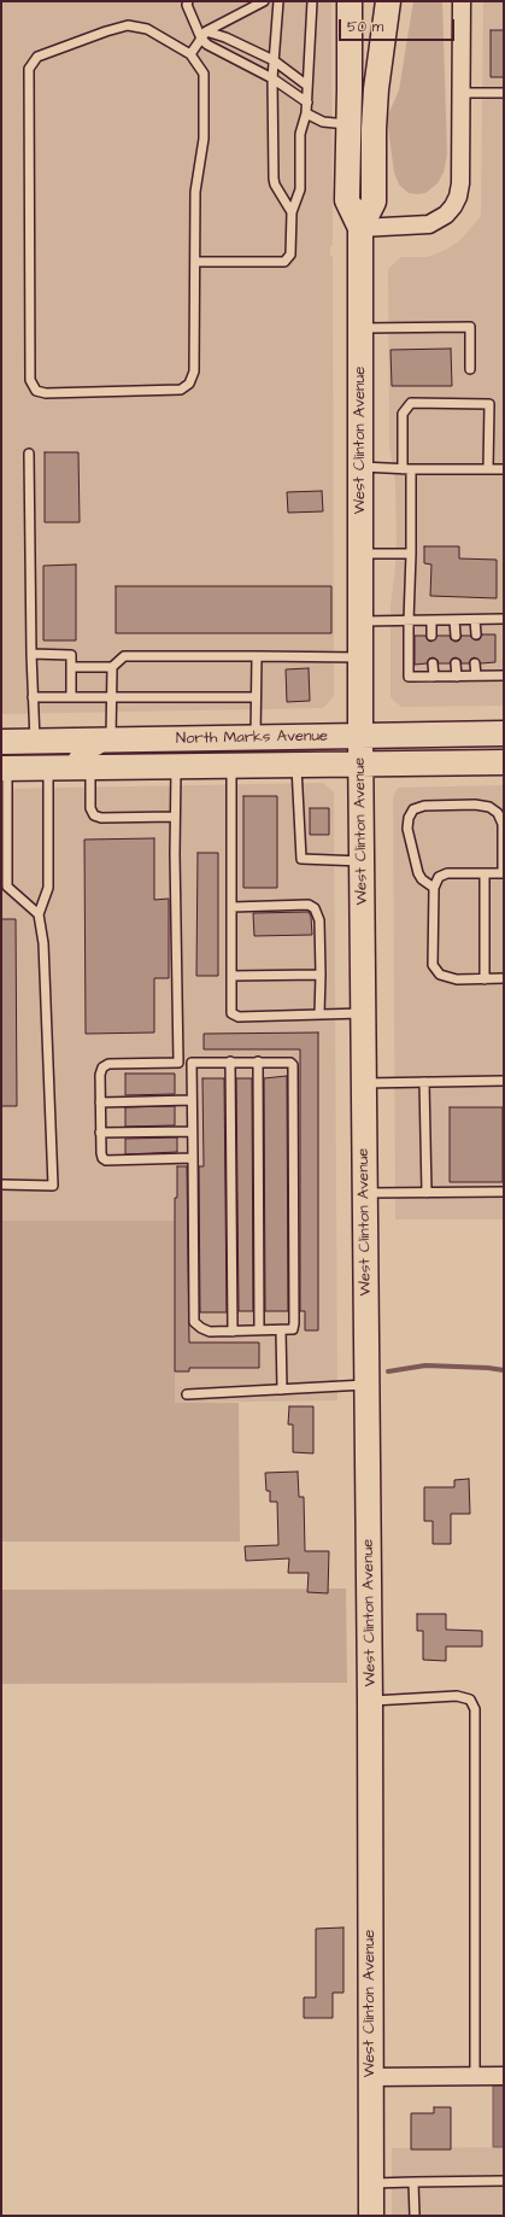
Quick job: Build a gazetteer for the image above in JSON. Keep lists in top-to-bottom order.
{
  "streets": {
    "main road": ["West Clinton Avenue", "North Marks Avenue"]
  },
  "crossings": [
    ["West Clinton Avenue", "North Marks Avenue"]
  ],
  "scale_bar": "50 m"
}
